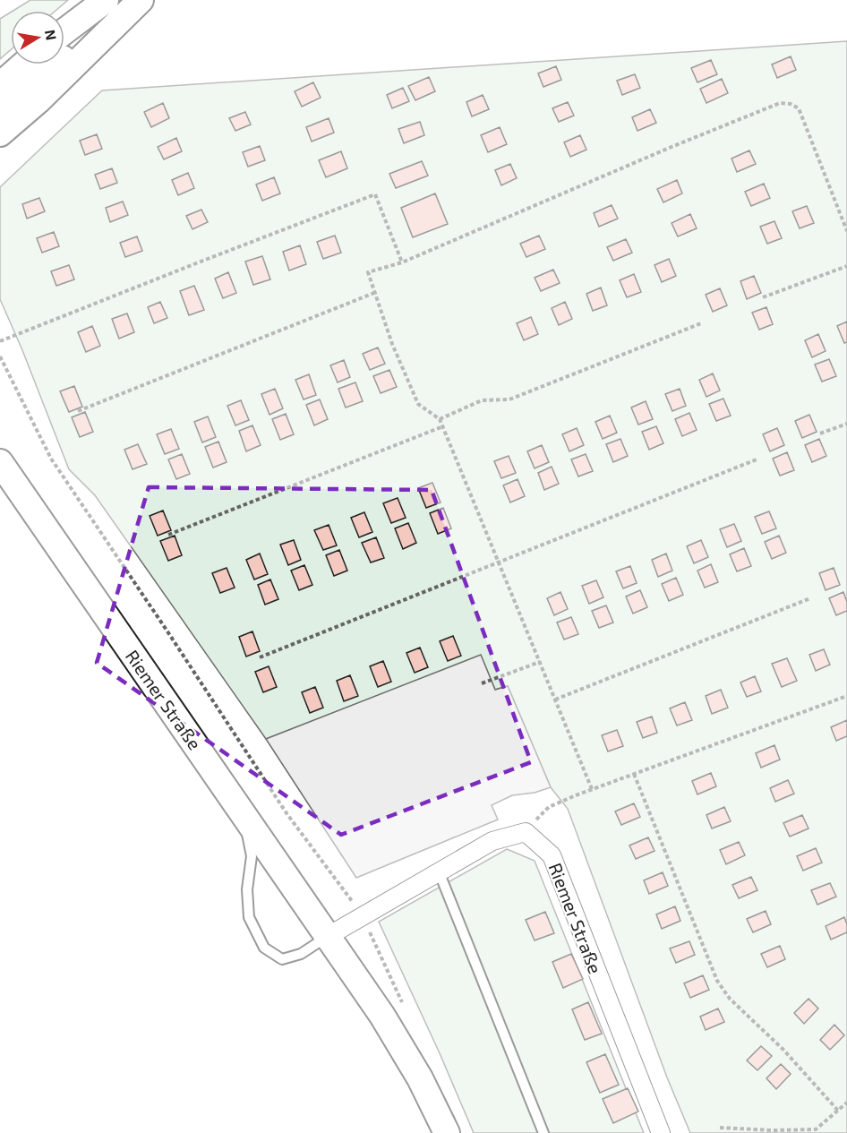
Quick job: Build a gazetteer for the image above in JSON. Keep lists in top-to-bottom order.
{
  "streets": {
    "street": ["Riemer Straße"]
  },
  "north": "right"
}
